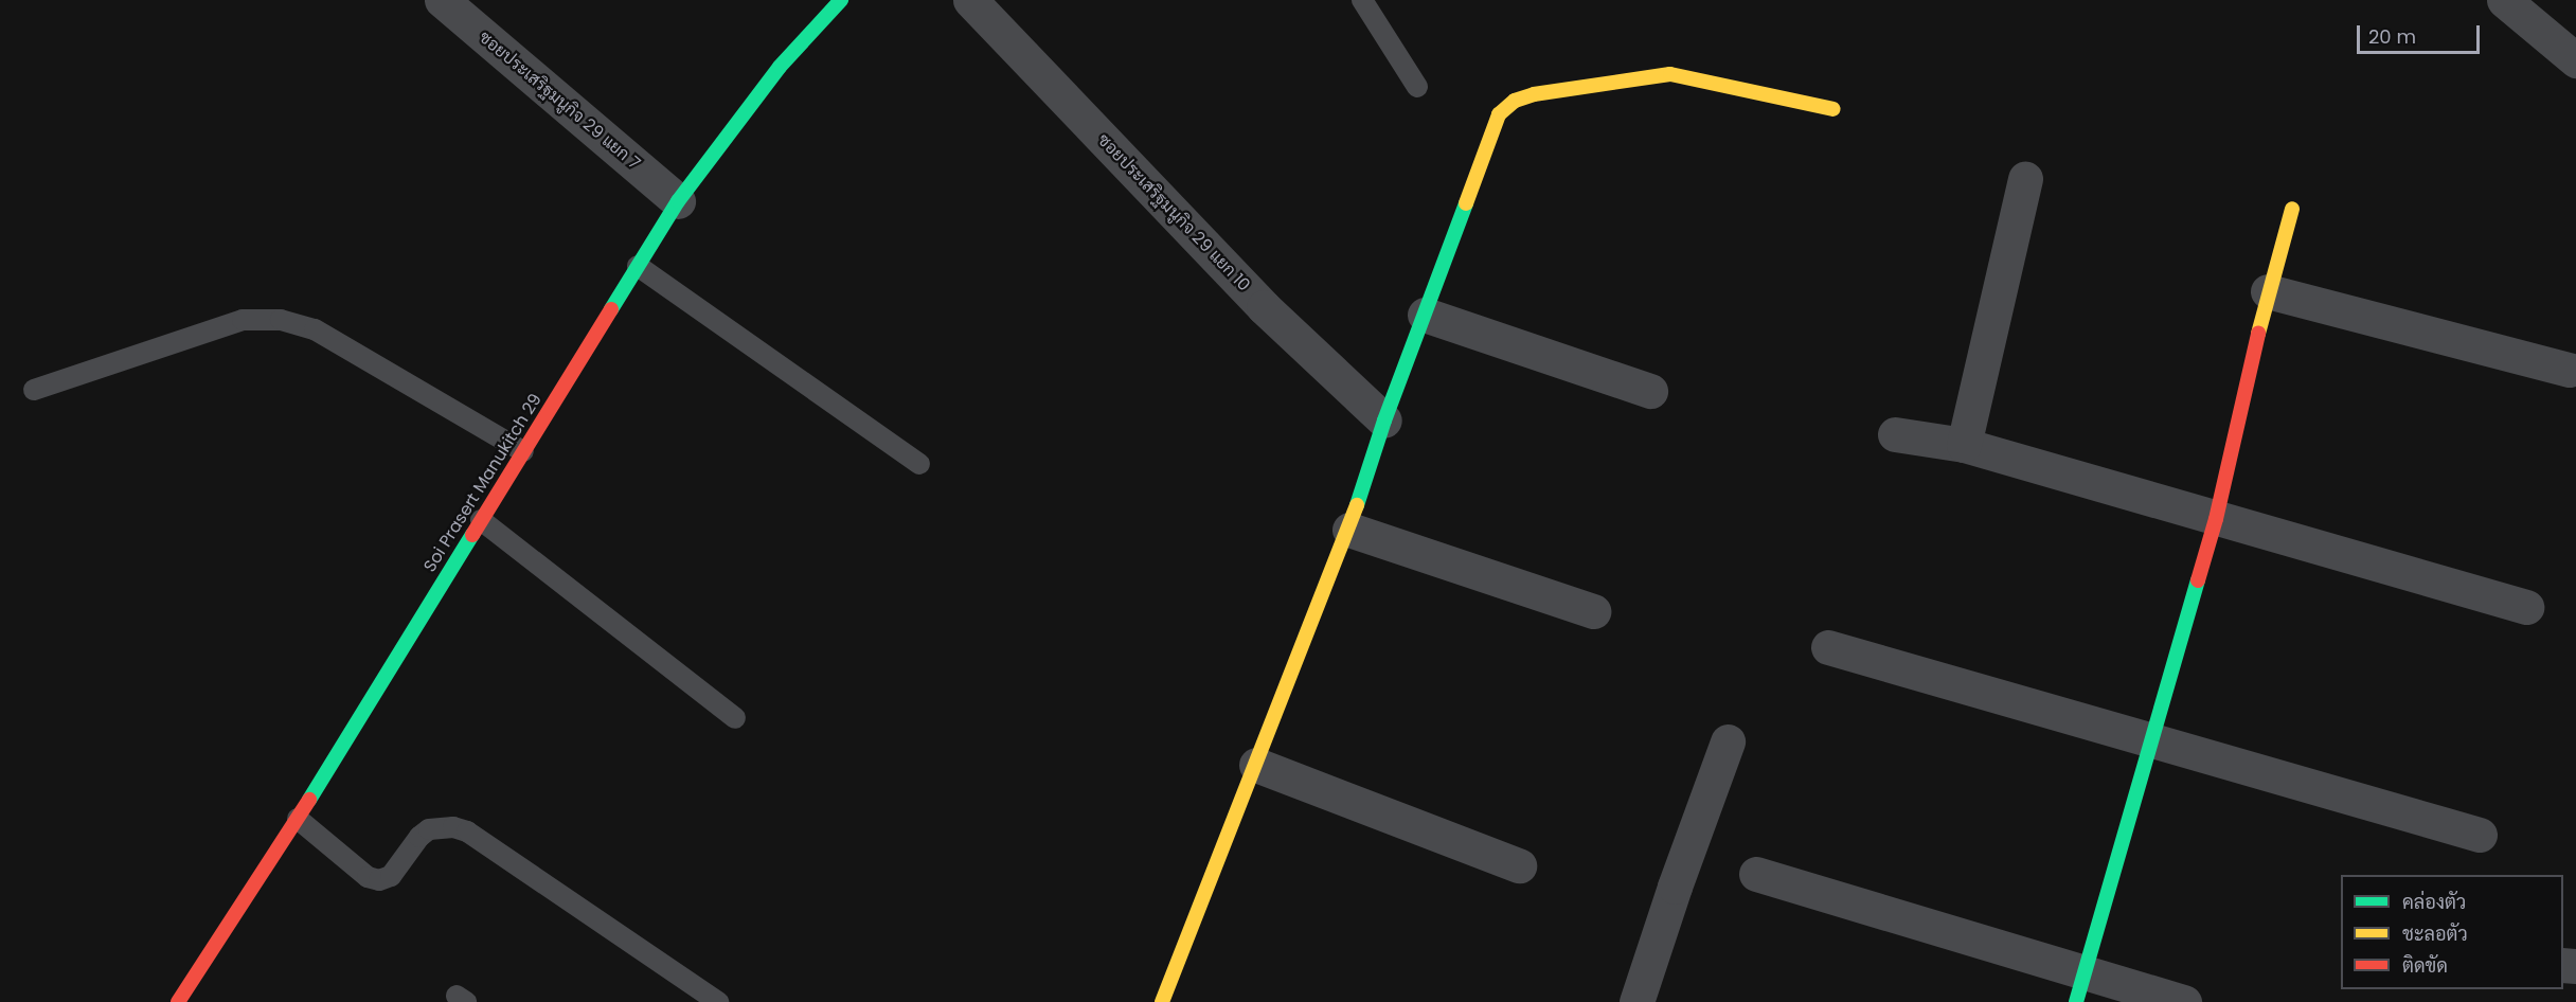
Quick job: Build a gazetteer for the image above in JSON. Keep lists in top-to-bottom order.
{
  "streets": {
    "street": ["ซอยประเสริฐมนูกิจ 29 แยก 7", "ซอยประเสริฐมนูกิจ 29 แยก 10", "Soi Prasert Manukitch 29"]
  },
  "crossings": [
    ["ซอยประเสริฐมนูกิจ 29 แยก 7", "Soi Prasert Manukitch 29"]
  ],
  "legend": ["คล่องตัว", "ชะลอตัว", "ติดขัด"],
  "scale_bar": "20 m"
}
